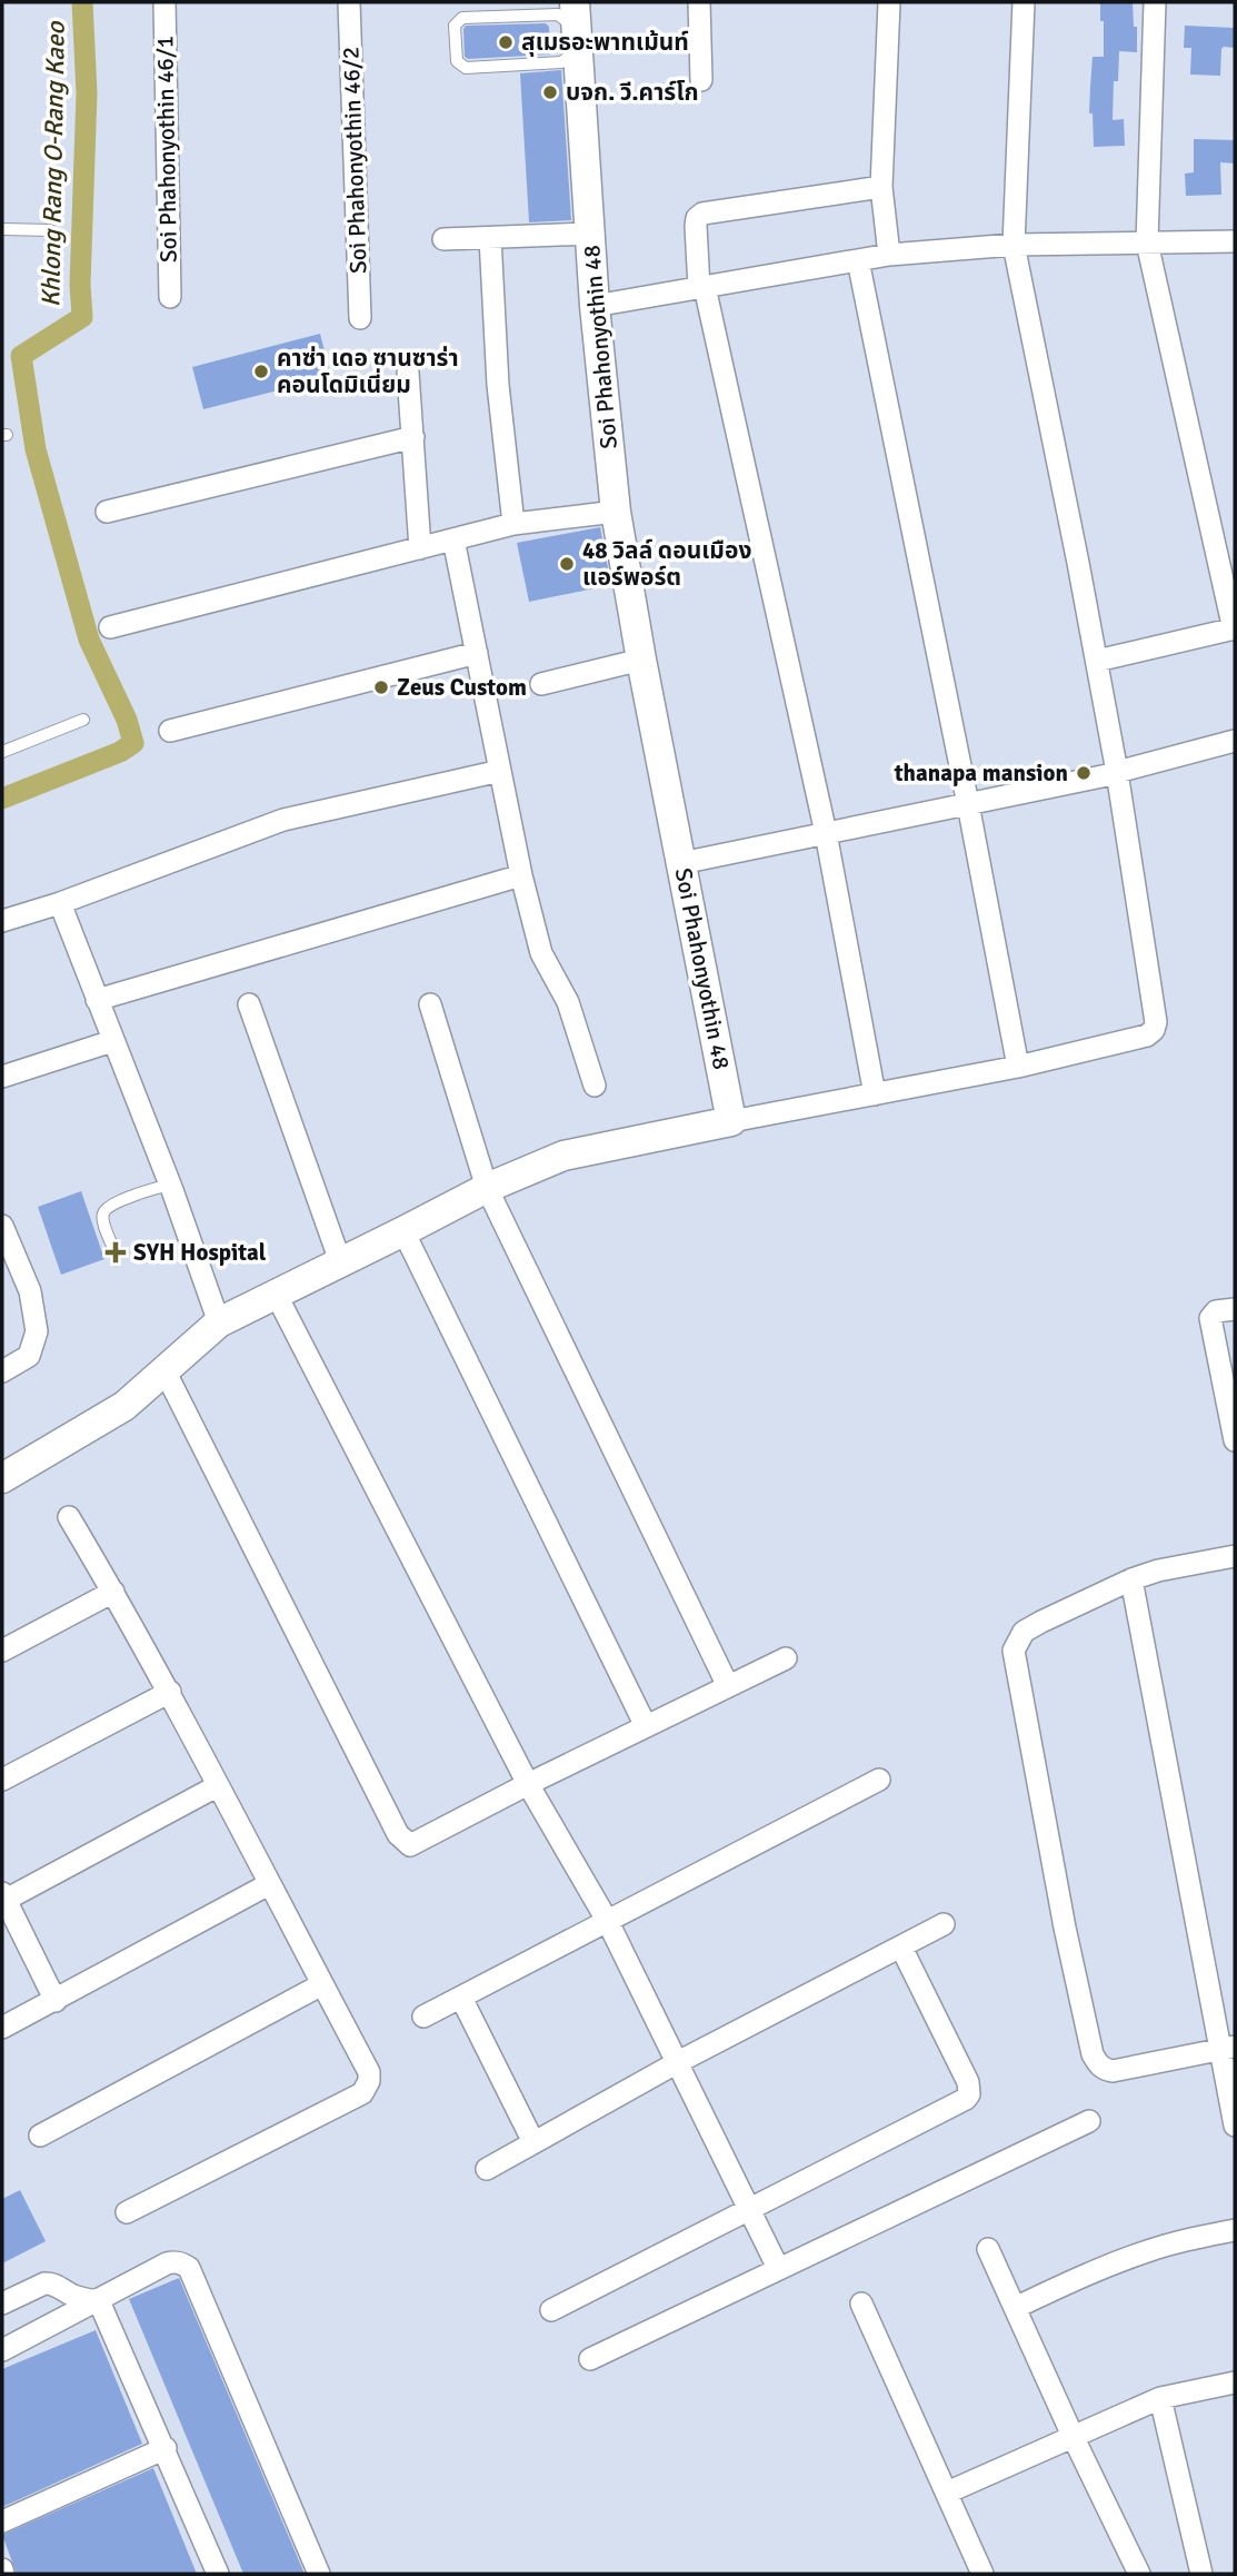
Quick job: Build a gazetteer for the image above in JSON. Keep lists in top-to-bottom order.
{
  "streets": {
    "street": ["Soi Phahonyothin 46/1", "Soi Phahonyothin 46/2", "Soi Phahonyothin 48"]
  },
  "water": ["Khlong Rang O-Rang Kaeo"],
  "places": {
    "other": [
      "สุเมธอะพาทเม้นท์",
      "บจก. วี.คาร์โก",
      "คาซ่า เดอ ซานซาร่า คอนโดมิเนี่ยม",
      "48 วิลล์ ดอนเมือง แอร์พอร์ต",
      "Zeus Custom",
      "thanapa mansion"
    ],
    "health": ["SYH Hospital"]
  }
}
